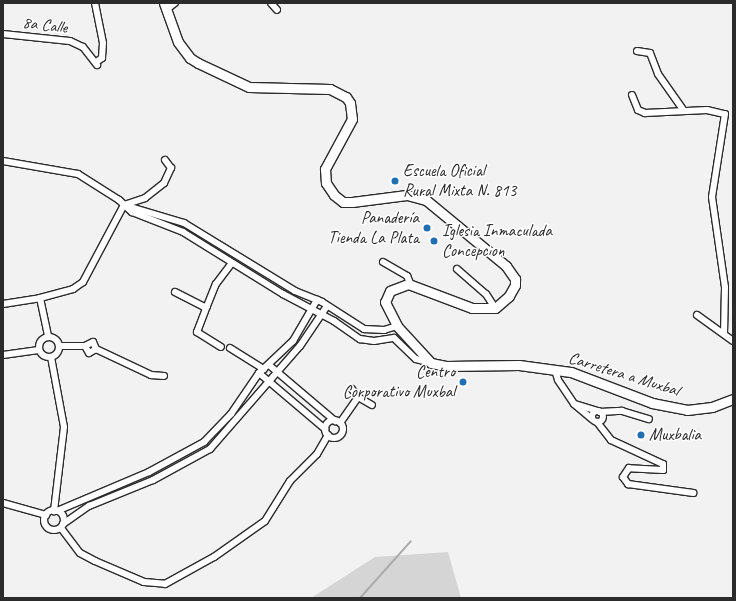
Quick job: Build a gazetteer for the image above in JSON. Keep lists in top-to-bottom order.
{
  "streets": {
    "main road": ["Carretera a Muxbal"],
    "street": ["8a Calle"]
  },
  "places": [
    "Escuela Oficial Rural Mixta N. 813",
    "Panadería Tienda La Plata",
    "Iglesia Inmaculada Concepcion",
    "Centro Corporativo Muxbal",
    "Muxbalia"
  ]
}
